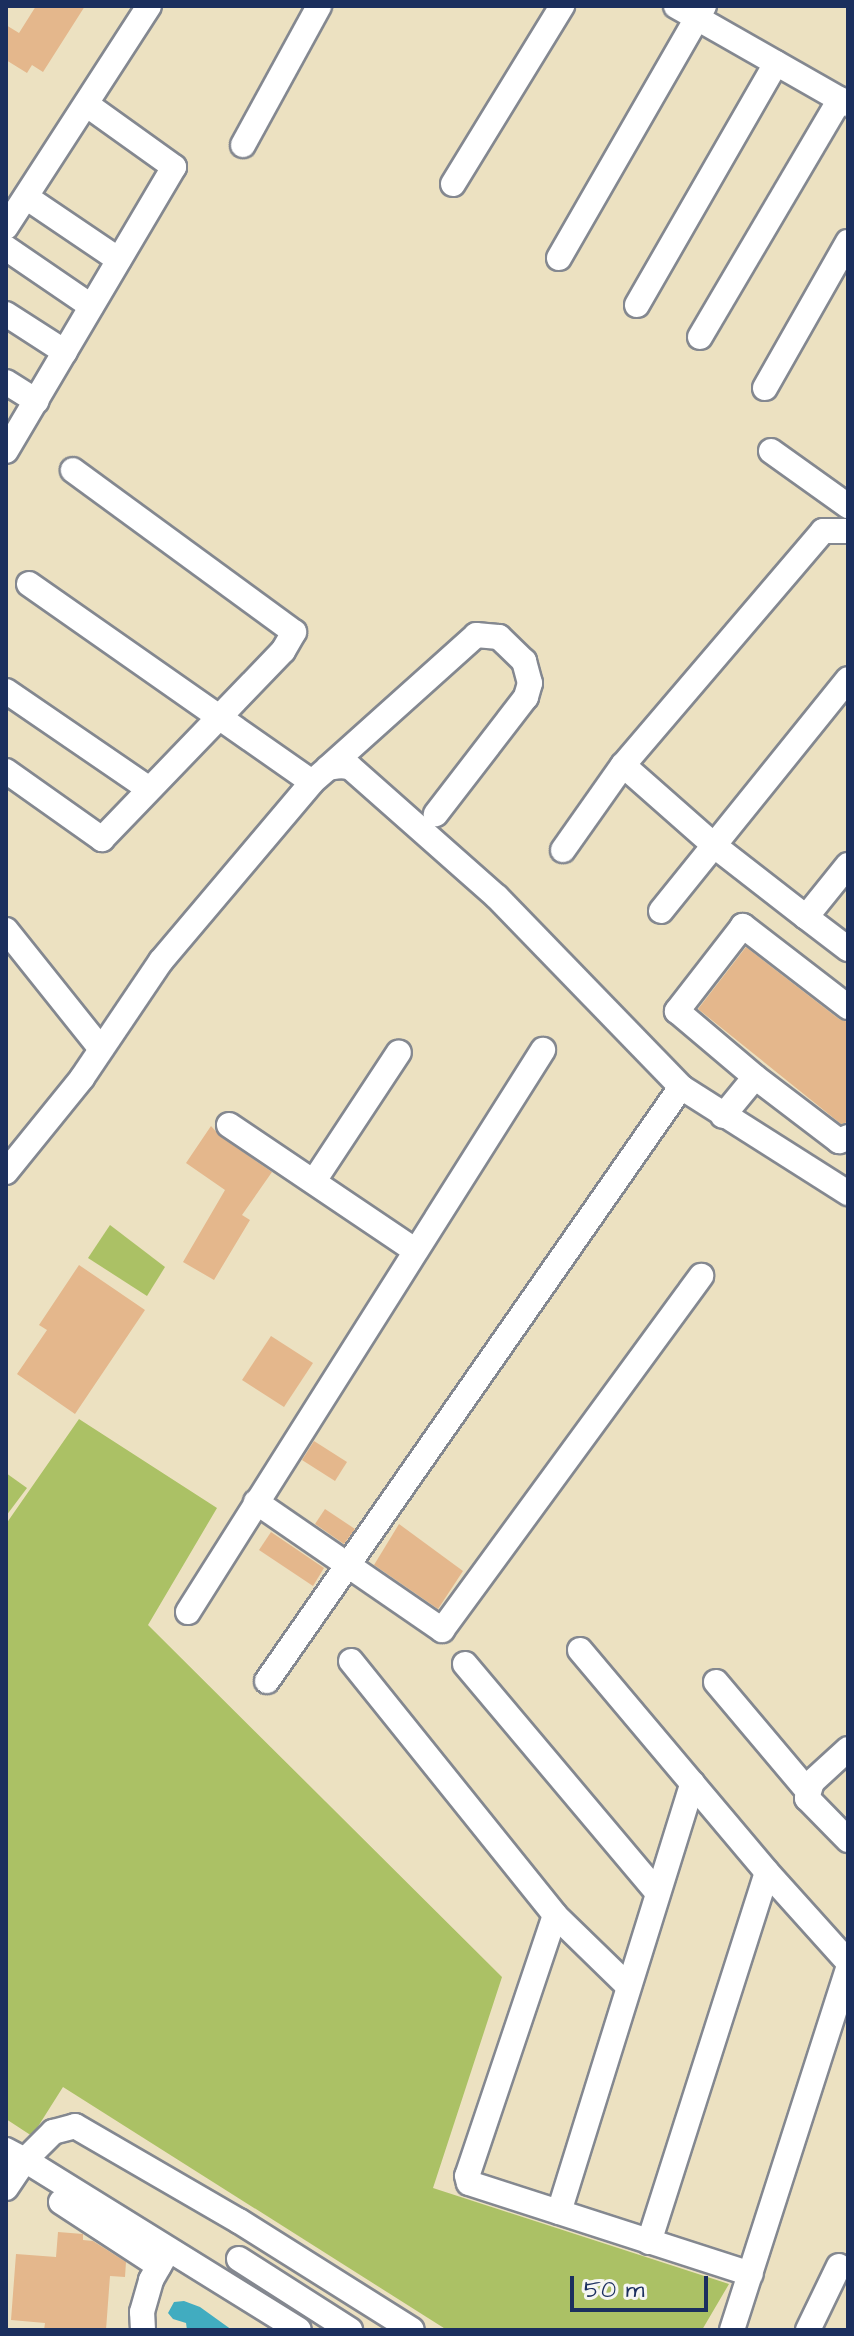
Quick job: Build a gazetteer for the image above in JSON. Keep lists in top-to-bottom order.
{
  "scale_bar": "50 m"
}
